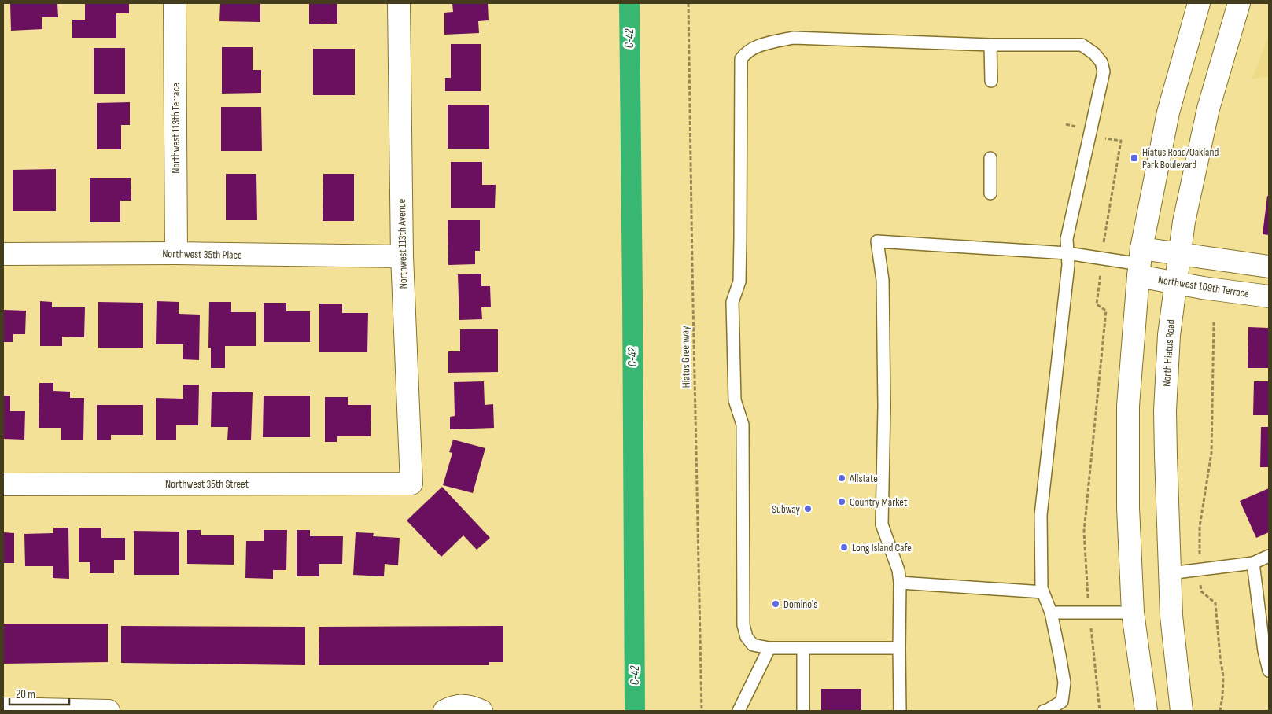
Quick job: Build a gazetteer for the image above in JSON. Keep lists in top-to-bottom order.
{
  "streets": {
    "street": [
      "Northwest 113th Terrace",
      "Northwest 113th Avenue",
      "Northwest 35th Place",
      "Northwest 109th Terrace",
      "North Hiatus Road",
      "Northwest 35th Street"
    ],
    "path": ["Hiatus Greenway"]
  },
  "crossings": [
    ["Northwest 113th Terrace", "Northwest 35th Place"],
    ["Northwest 113th Avenue", "Northwest 35th Place"],
    ["Northwest 113th Avenue", "Northwest 35th Street"],
    ["Northwest 109th Terrace", "North Hiatus Road"]
  ],
  "water": ["C-42"],
  "places": {
    "transit": ["Hiatus Road/Oakland Park Boulevard"],
    "other": [
      "Allstate",
      "Country Market",
      "Subway",
      "Long Island Cafe",
      "Domino's"
    ]
  },
  "scale_bar": "20 m"
}
